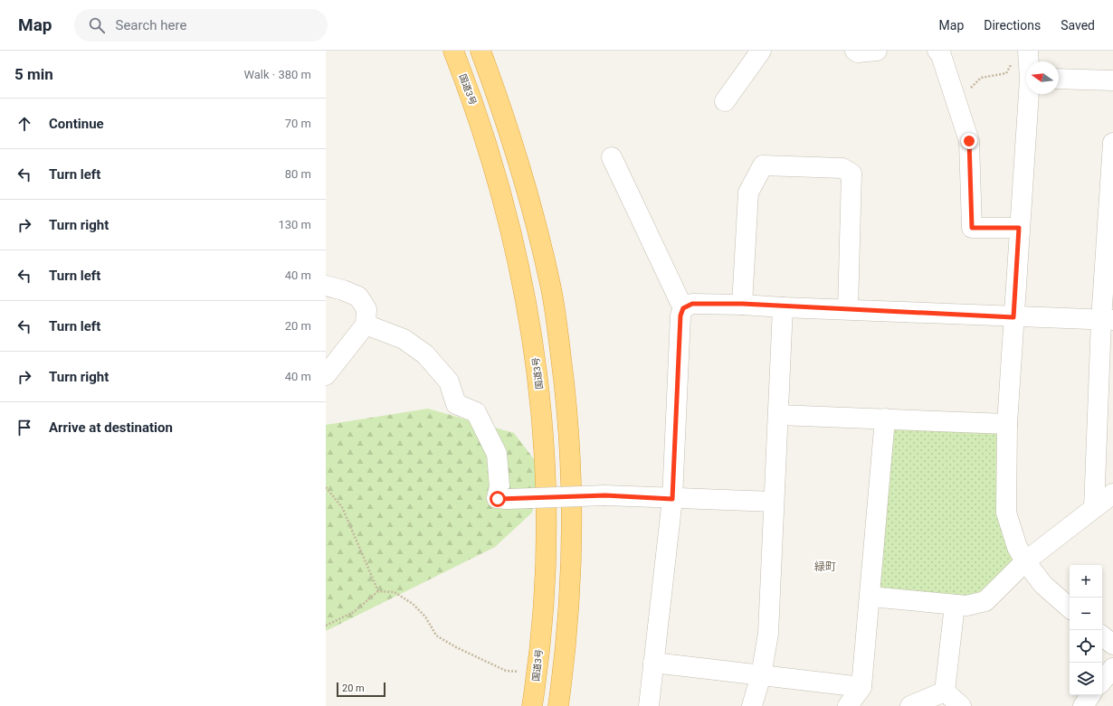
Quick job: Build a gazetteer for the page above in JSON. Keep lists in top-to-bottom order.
{
  "streets": {
    "highway": ["国道3号"]
  },
  "districts": ["緑町"],
  "scale_bar": "20 m",
  "north": "left",
  "page": {
    "header": "Map",
    "search": "Search here",
    "nav": ["Map", "Directions", "Saved"],
    "heading": ["5 min", "Walk · 380 m"],
    "list": [
      ["Continue", "70 m"],
      ["Turn left", "80 m"],
      ["Turn right", "130 m"],
      ["Turn left", "40 m"],
      ["Turn left", "20 m"],
      ["Turn right", "40 m"],
      "Arrive at destination"
    ],
    "map_buttons": ["+", "−"],
    "scale": "20 m"
  }
}
